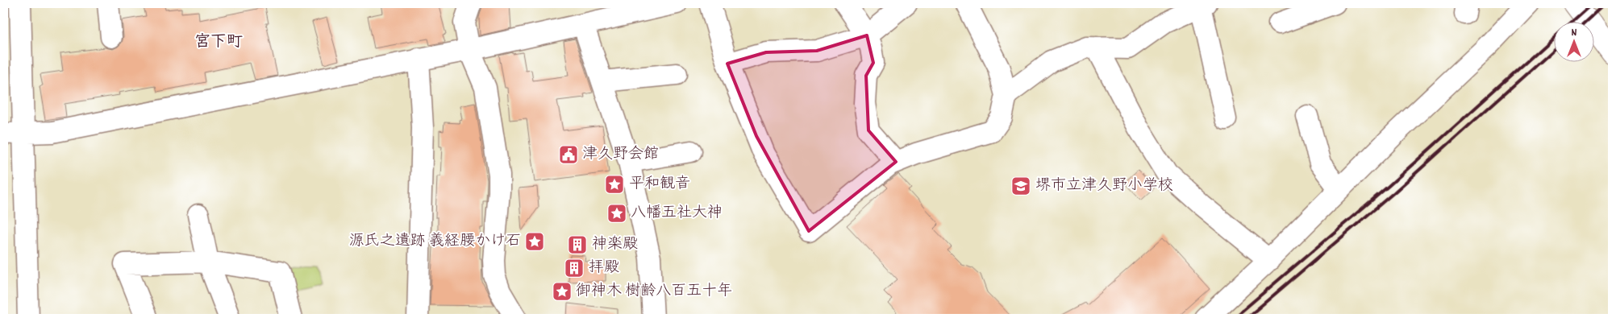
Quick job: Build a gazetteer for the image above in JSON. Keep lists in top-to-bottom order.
{
  "districts": ["宮下町"],
  "places": {
    "public building": ["津久野会館"],
    "place": [
      "平和観音",
      "八幡五社大神",
      "源氏之遺跡 義経腰かけ石",
      "御神木 樹齢八百五十年"
    ],
    "school or university": ["堺市立津久野小学校"],
    "building": ["神楽殿", "拝殿"]
  },
  "north": "top"
}
